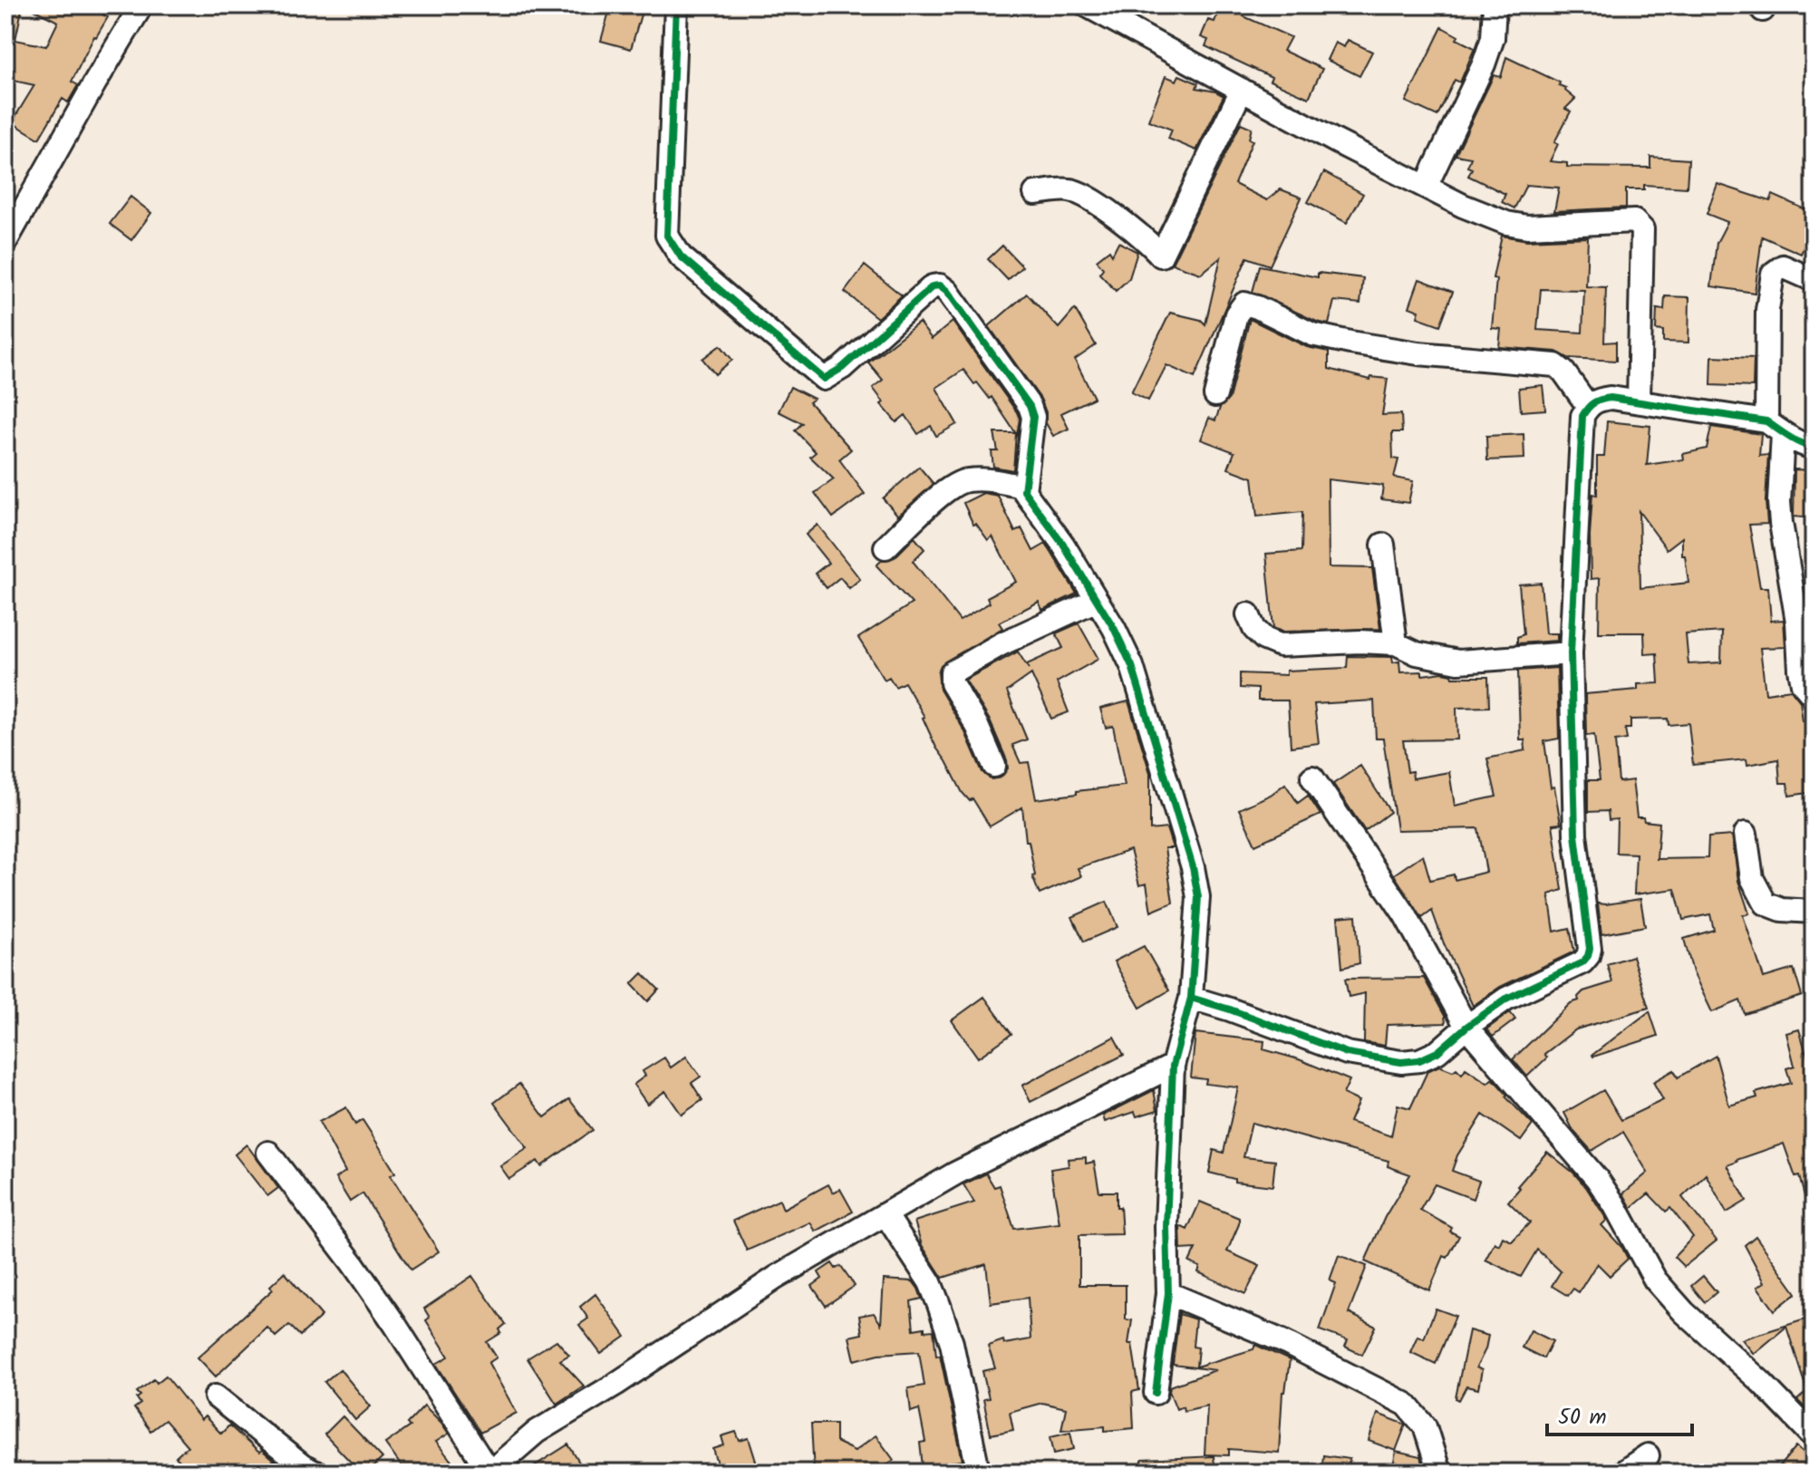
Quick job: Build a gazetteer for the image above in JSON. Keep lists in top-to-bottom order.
{
  "scale_bar": "50 m"
}
